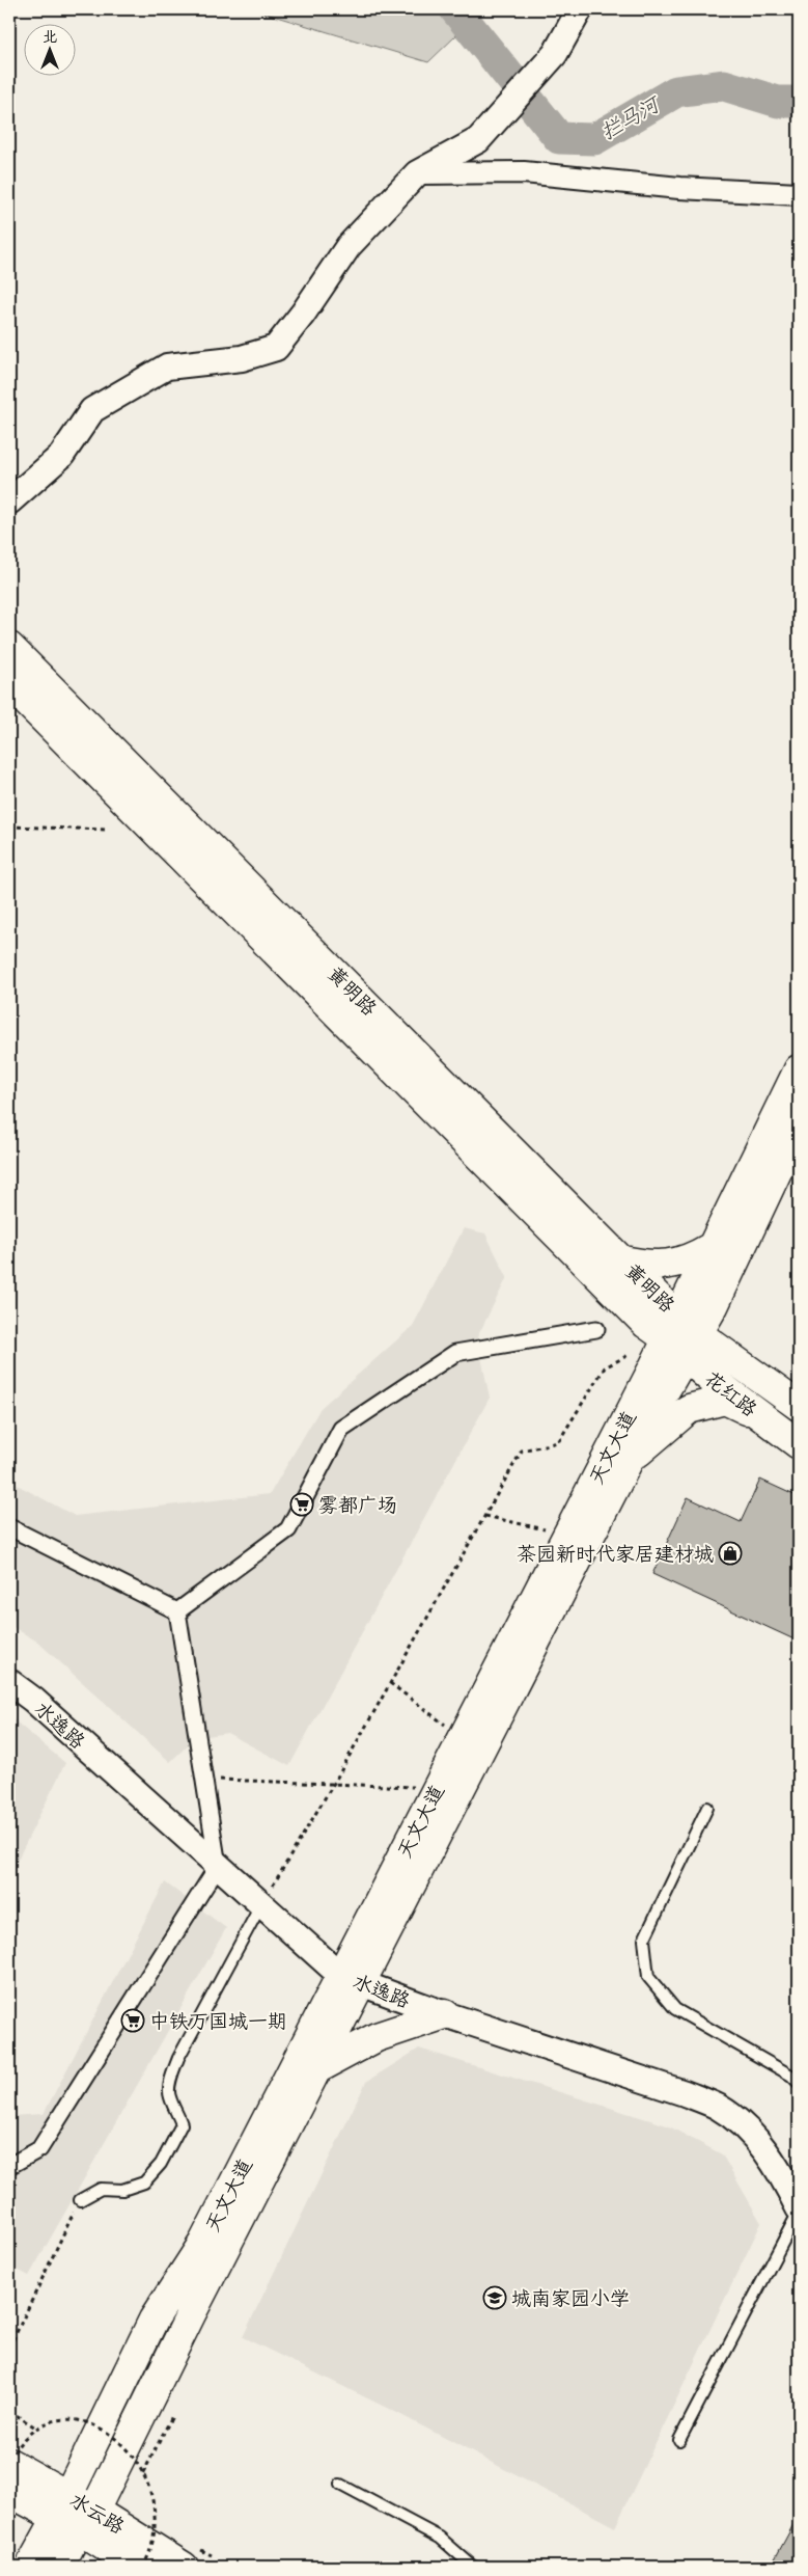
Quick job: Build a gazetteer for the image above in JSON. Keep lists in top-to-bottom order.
{
  "streets": {
    "main road": [
      "黄明路",
      "花红路",
      "天文大道",
      "水云路"
    ],
    "street": ["水逸路"]
  },
  "crossings": [
    ["黄明路", "花红路"],
    ["黄明路", "天文大道"],
    ["花红路", "天文大道"],
    ["天文大道", "水逸路"],
    ["天文大道", "水云路"]
  ],
  "water": ["拦马河"],
  "places": {
    "supermarket": ["雾都广场", "中铁万国城一期"],
    "shop": ["茶园新时代家居建材城"],
    "school or university": ["城南家园小学"]
  },
  "north": "top"
}
